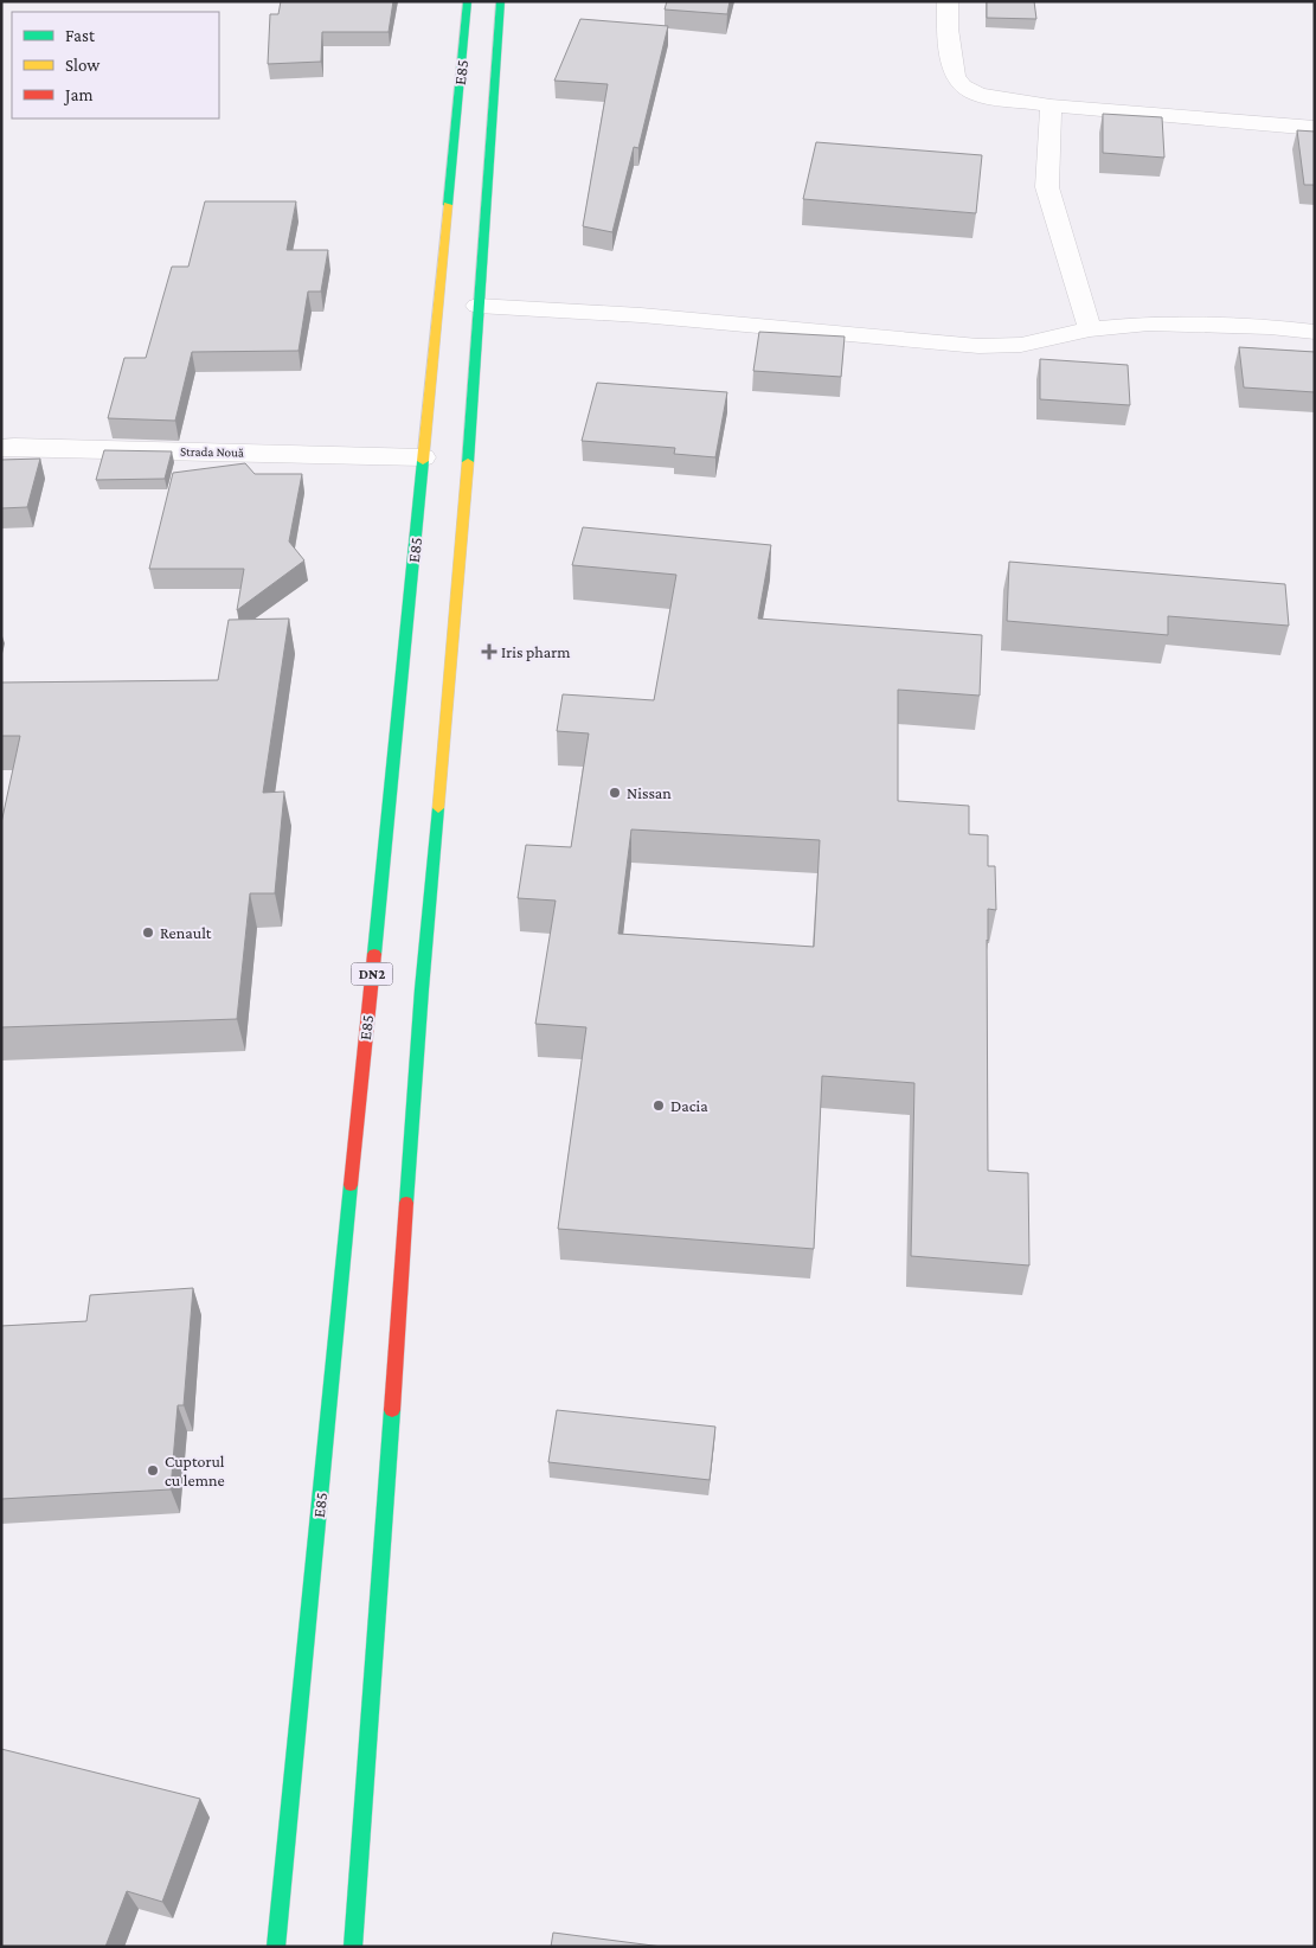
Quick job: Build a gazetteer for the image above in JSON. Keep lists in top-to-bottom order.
{
  "streets": {
    "main road": ["E85", "DN2"],
    "street": ["Strada Nouă"]
  },
  "crossings": [
    ["E85", "Strada Nouă"]
  ],
  "places": {
    "health": ["Iris pharm"],
    "other": [
      "Nissan",
      "Renault",
      "Dacia",
      "Cuptorul cu lemne"
    ]
  },
  "legend": ["Fast", "Slow", "Jam"]
}
